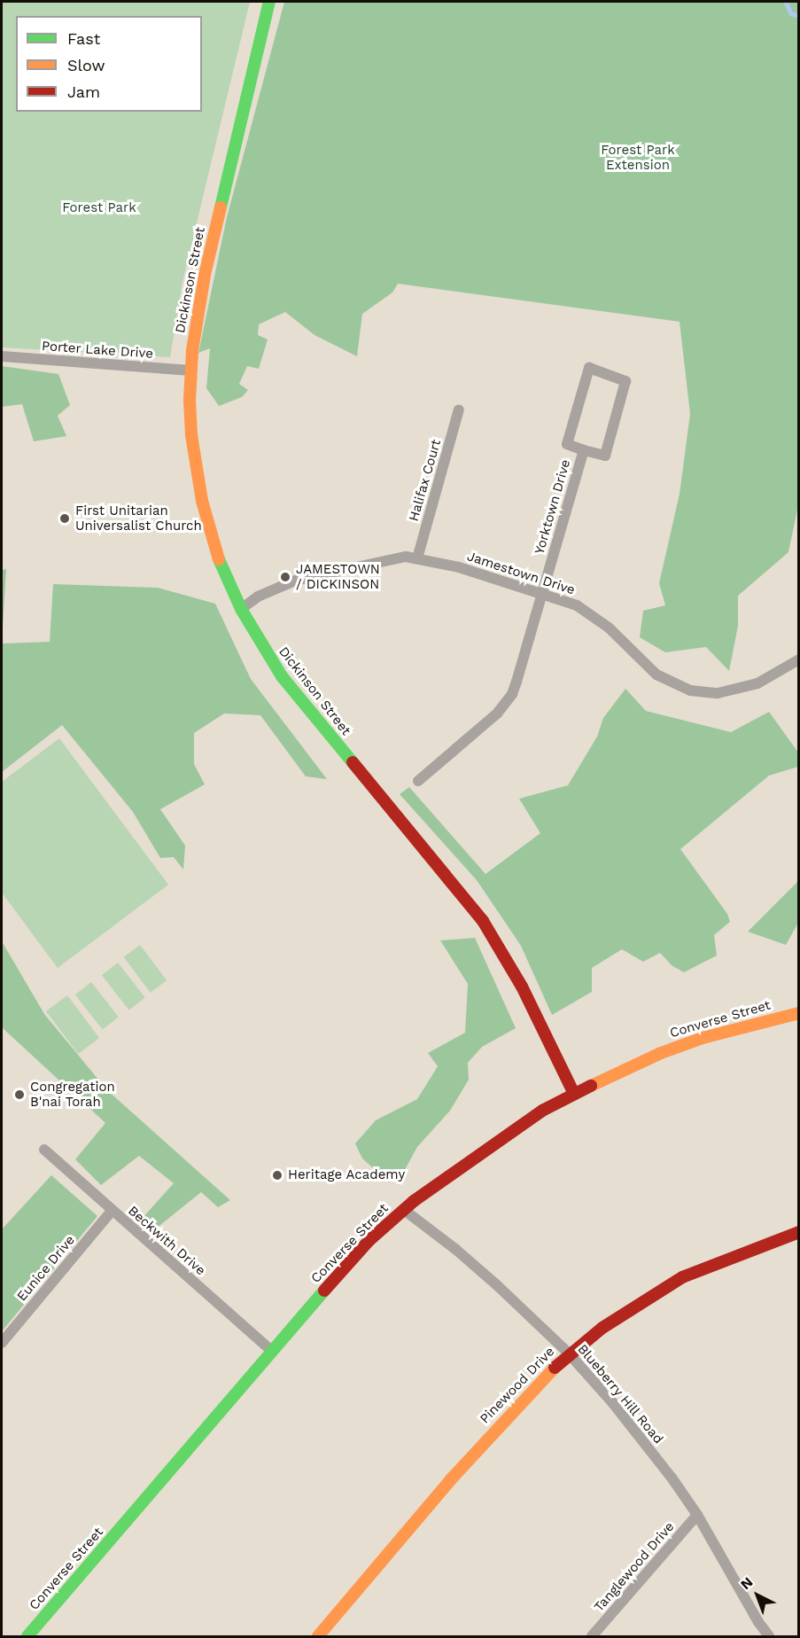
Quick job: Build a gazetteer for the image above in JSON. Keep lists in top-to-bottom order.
{
  "streets": {
    "main road": ["Dickinson Street", "Converse Street", "Pinewood Drive"],
    "street": [
      "Porter Lake Drive",
      "Halifax Court",
      "Yorktown Drive",
      "Jamestown Drive",
      "Beckwith Drive",
      "Eunice Drive",
      "Blueberry Hill Road",
      "Tanglewood Drive"
    ]
  },
  "crossings": [
    ["Dickinson Street", "Porter Lake Drive"],
    ["Dickinson Street", "Jamestown Drive"],
    ["Dickinson Street", "Converse Street"],
    ["Halifax Court", "Jamestown Drive"],
    ["Yorktown Drive", "Jamestown Drive"],
    ["Converse Street", "Beckwith Drive"],
    ["Converse Street", "Blueberry Hill Road"],
    ["Beckwith Drive", "Eunice Drive"],
    ["Pinewood Drive", "Blueberry Hill Road"],
    ["Blueberry Hill Road", "Tanglewood Drive"]
  ],
  "parks": ["Forest Park Extension", "Forest Park"],
  "places": [
    "First Unitarian Universalist Church",
    "JAMESTOWN / DICKINSON",
    "Congregation B'nai Torah",
    "Heritage Academy"
  ],
  "legend": ["Fast", "Slow", "Jam"],
  "north": "top left"
}
